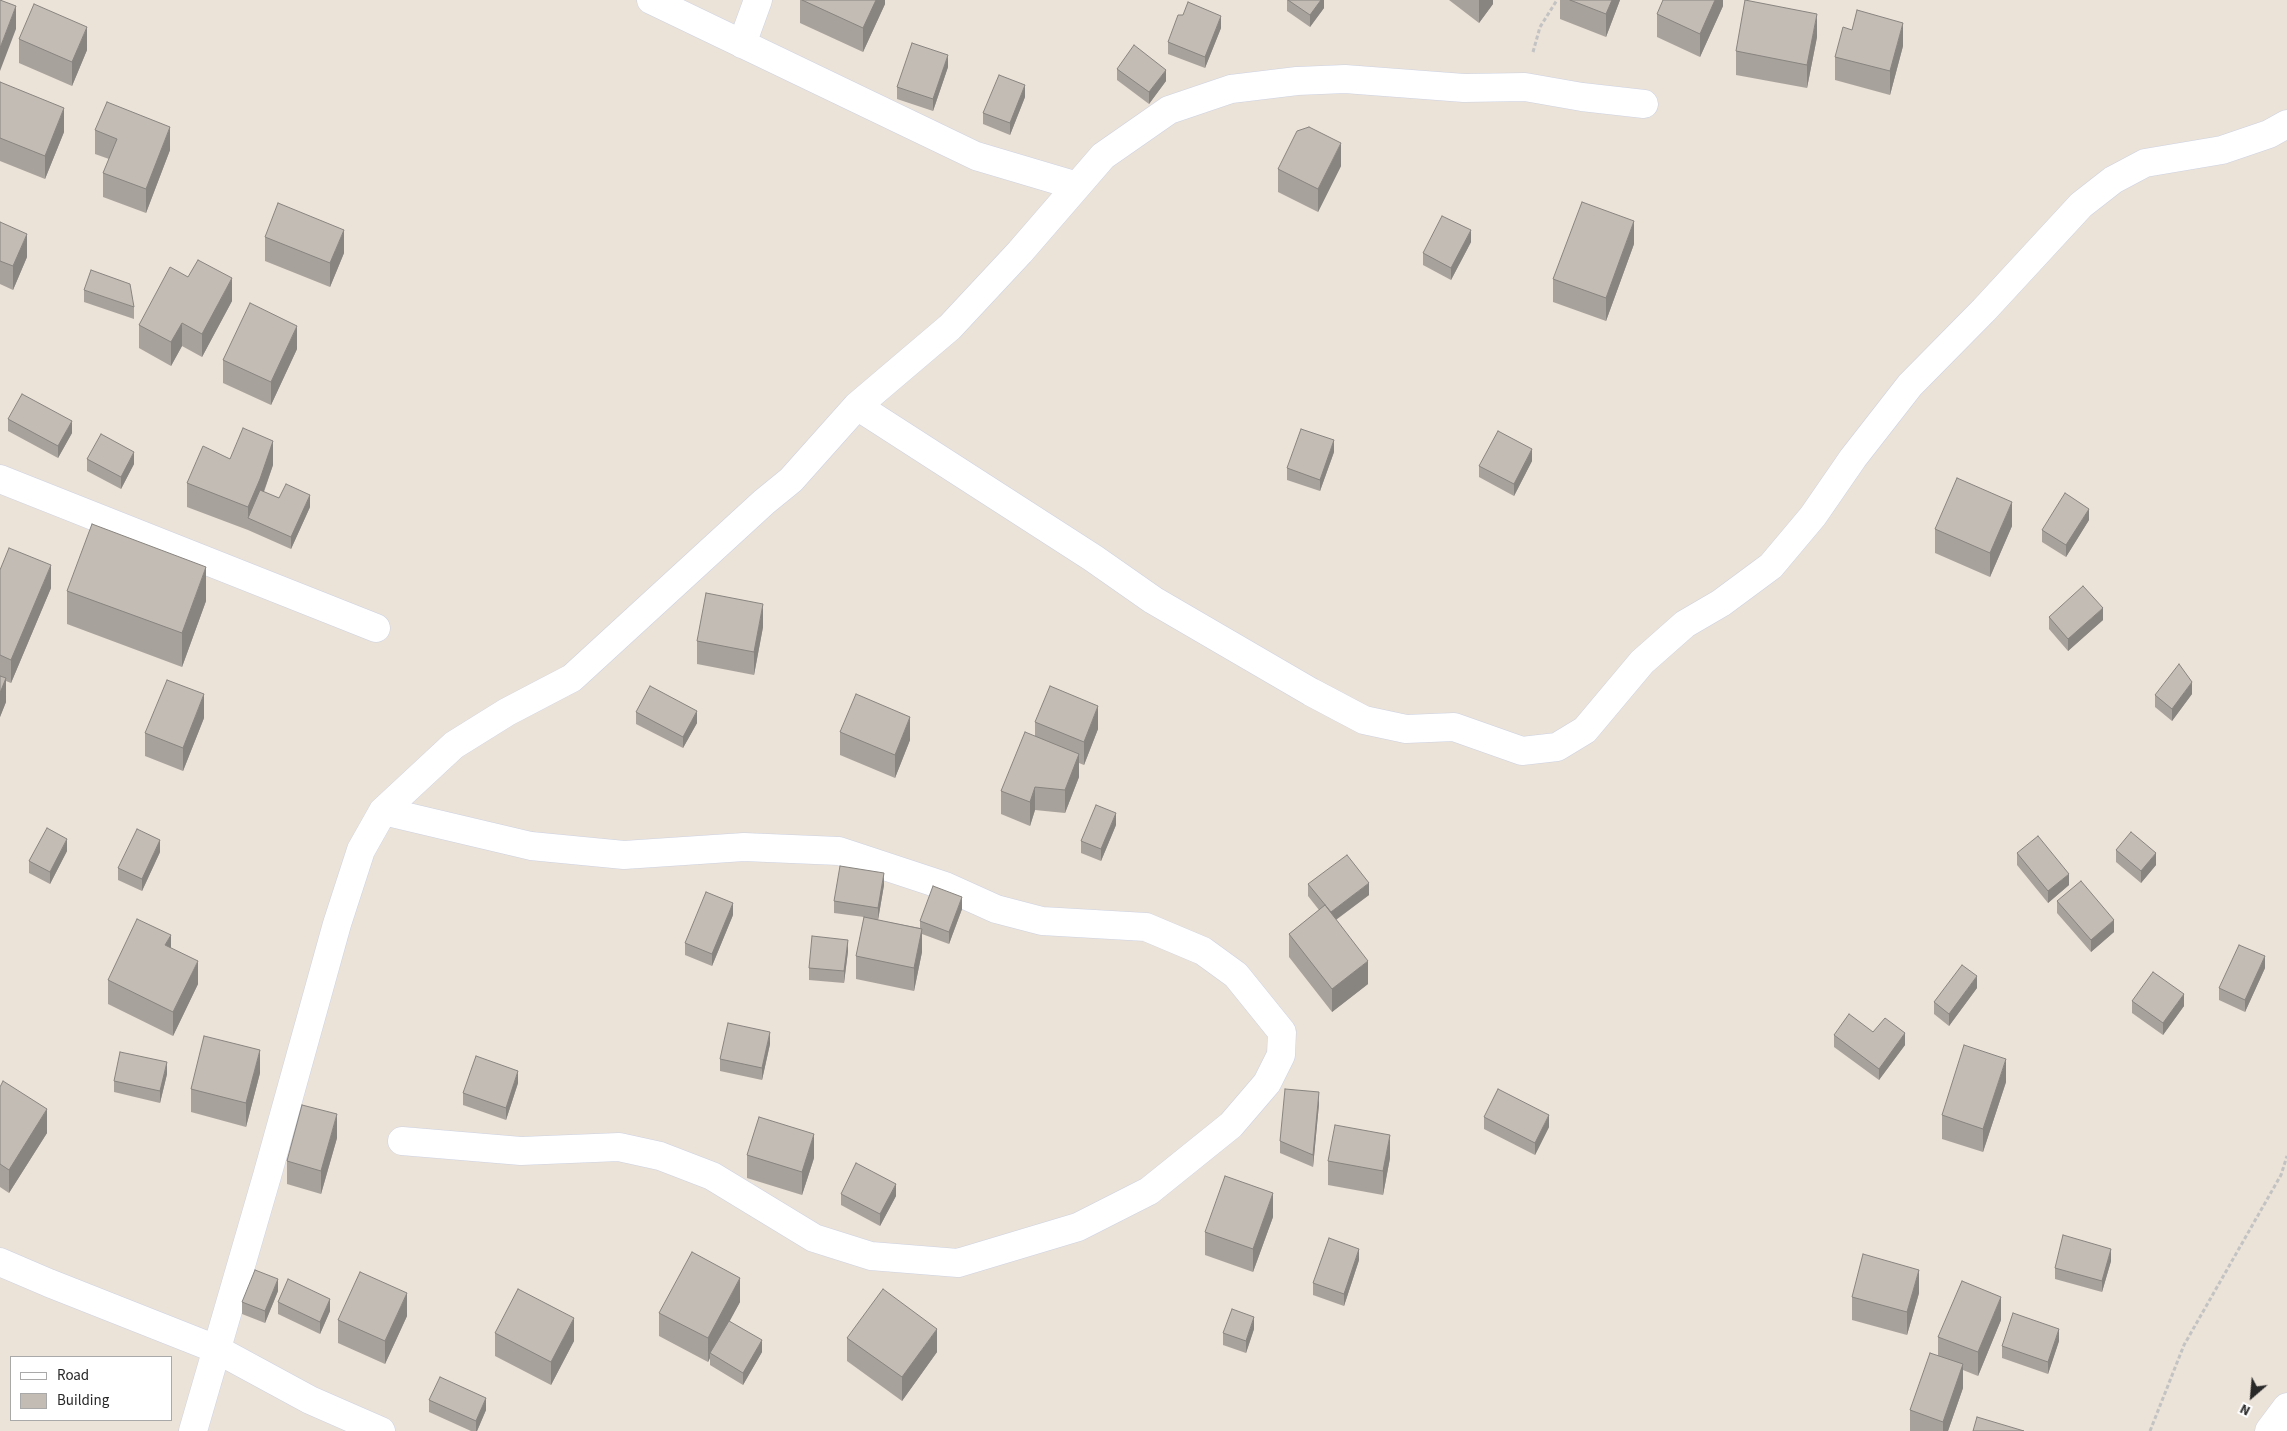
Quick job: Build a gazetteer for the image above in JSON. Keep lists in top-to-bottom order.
{
  "legend": ["Road", "Building"],
  "north": "bottom left"
}
